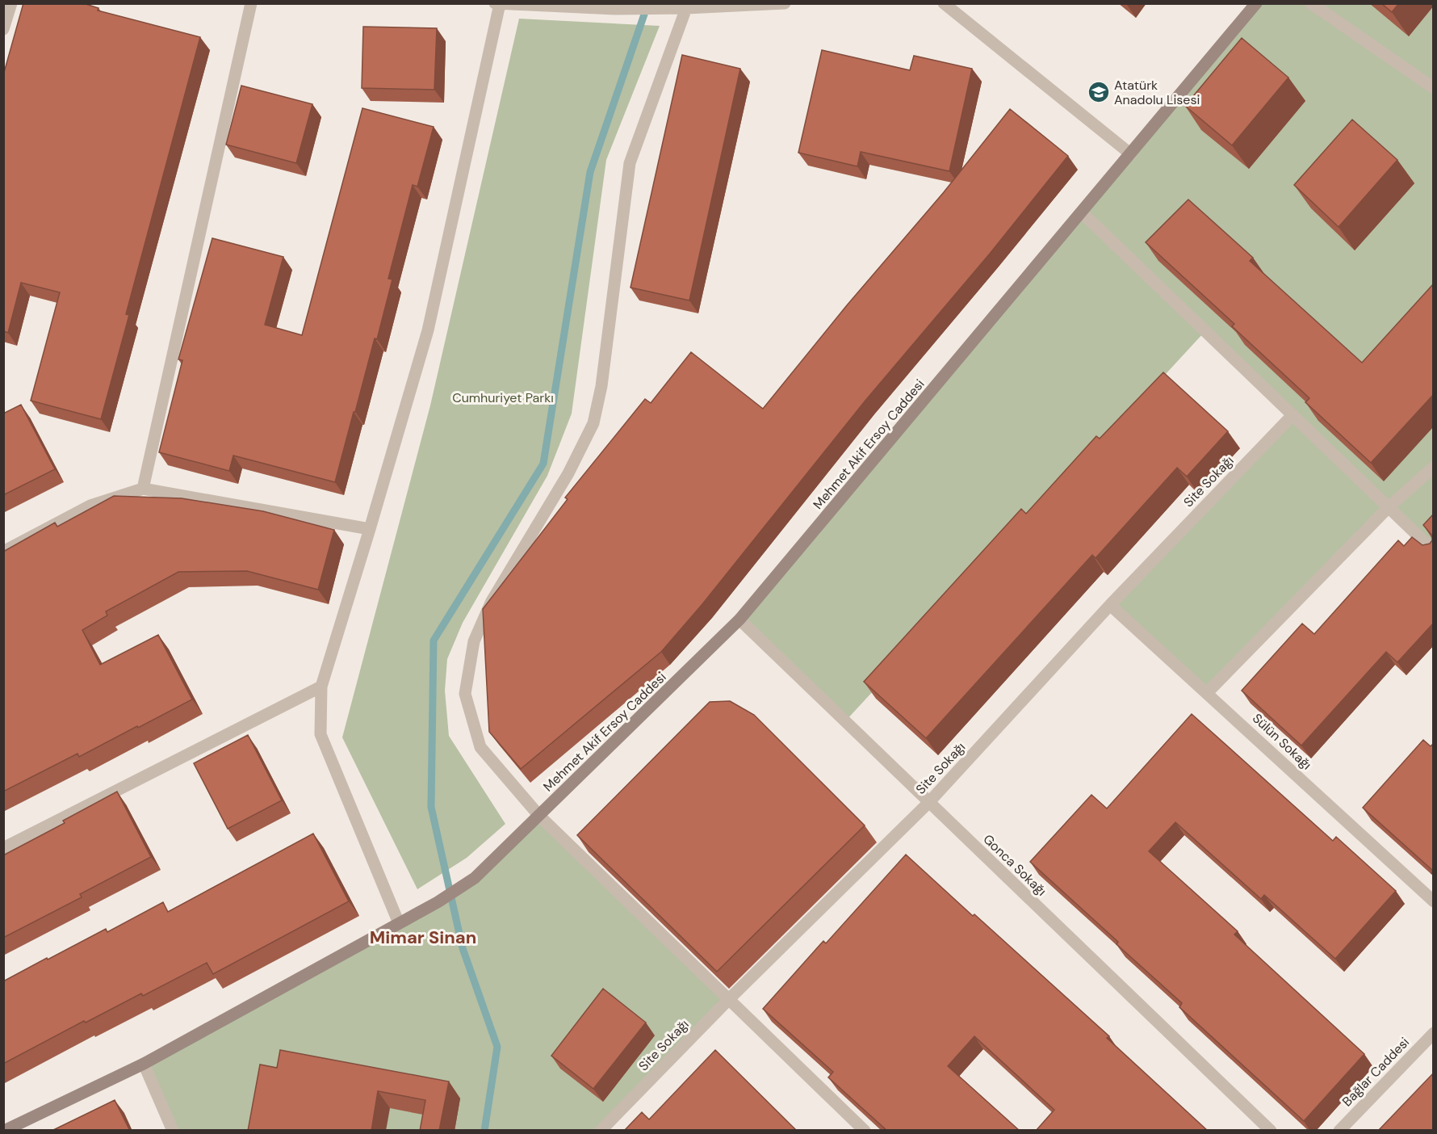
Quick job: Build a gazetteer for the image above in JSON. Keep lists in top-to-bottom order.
{
  "streets": {
    "main road": ["Mehmet Akif Ersoy Caddesi"],
    "street": [
      "Site Sokağı",
      "Sülün Sokağı",
      "Gonca Sokağı",
      "Bağlar Caddesi"
    ]
  },
  "crossings": [
    ["Mehmet Akif Ersoy Caddesi", "Gonca Sokağı"],
    ["Site Sokağı", "Sülün Sokağı"],
    ["Site Sokağı", "Gonca Sokağı"]
  ],
  "districts": ["Mimar Sinan"],
  "parks": ["Cumhuriyet Parkı"],
  "places": {
    "school or university": ["Atatürk Anadolu Lisesi"]
  }
}
